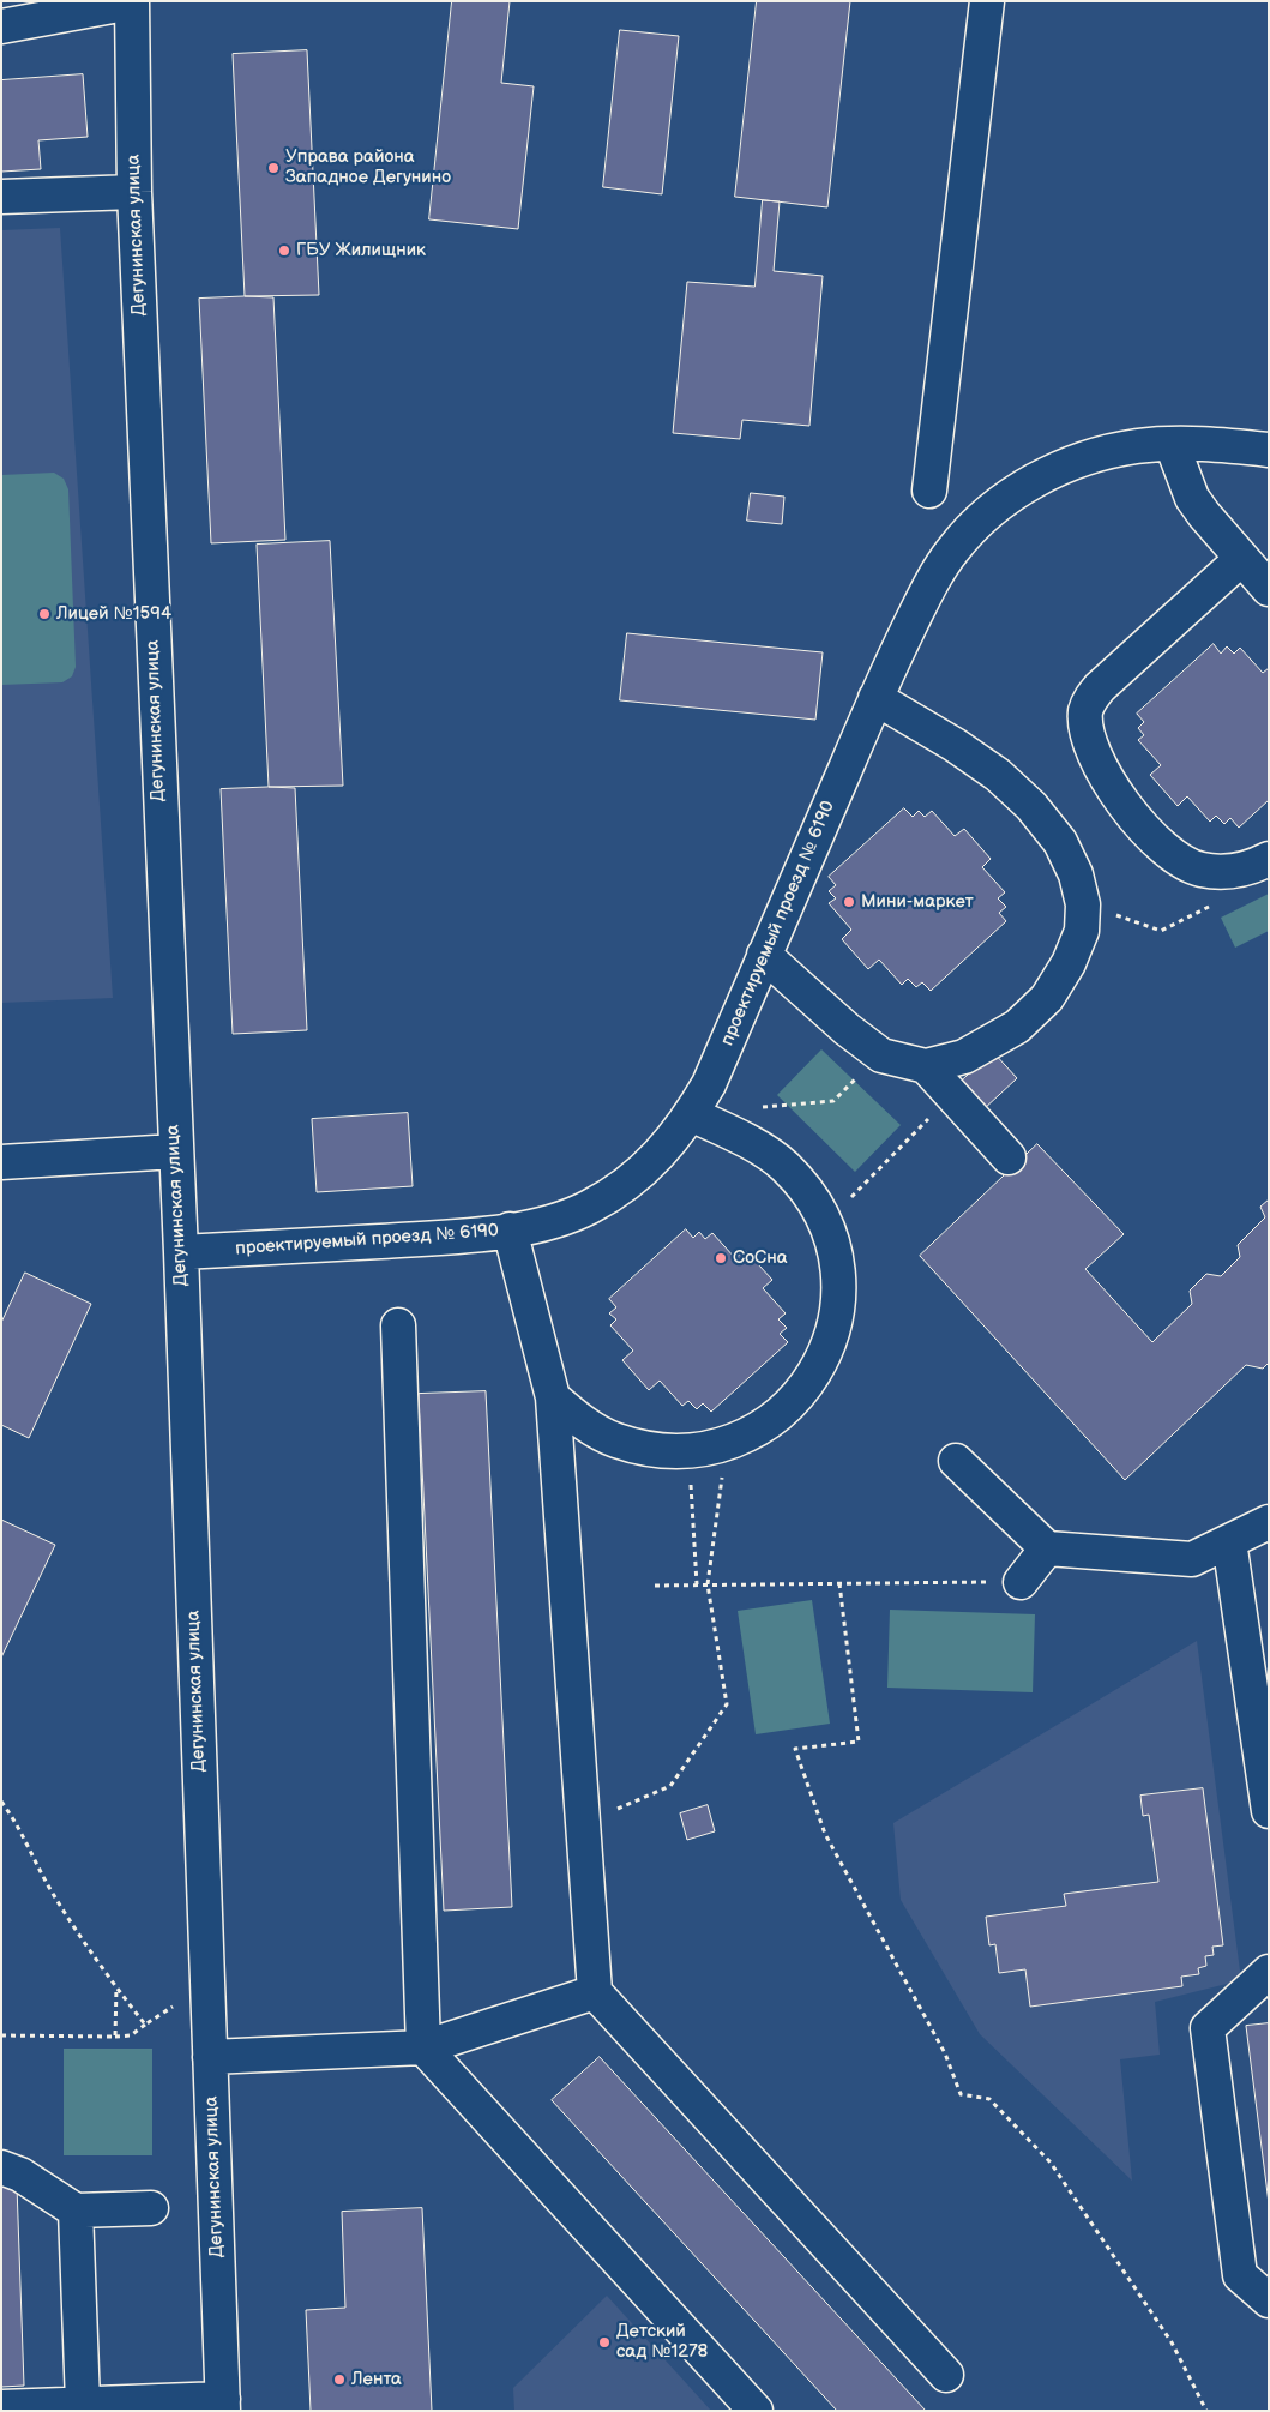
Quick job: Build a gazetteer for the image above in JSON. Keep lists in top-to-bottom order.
{
  "streets": {
    "street": ["Дегунинская улица", "проектируемый проезд № 6190"]
  },
  "crossings": [
    ["Дегунинская улица", "проектируемый проезд № 6190"]
  ],
  "places": [
    "Управа района Западное Дегунино",
    "ГБУ Жилищник",
    "Лицей №1594",
    "Мини-маркет",
    "СоСна",
    "Детский сад №1278",
    "Лента"
  ]
}
